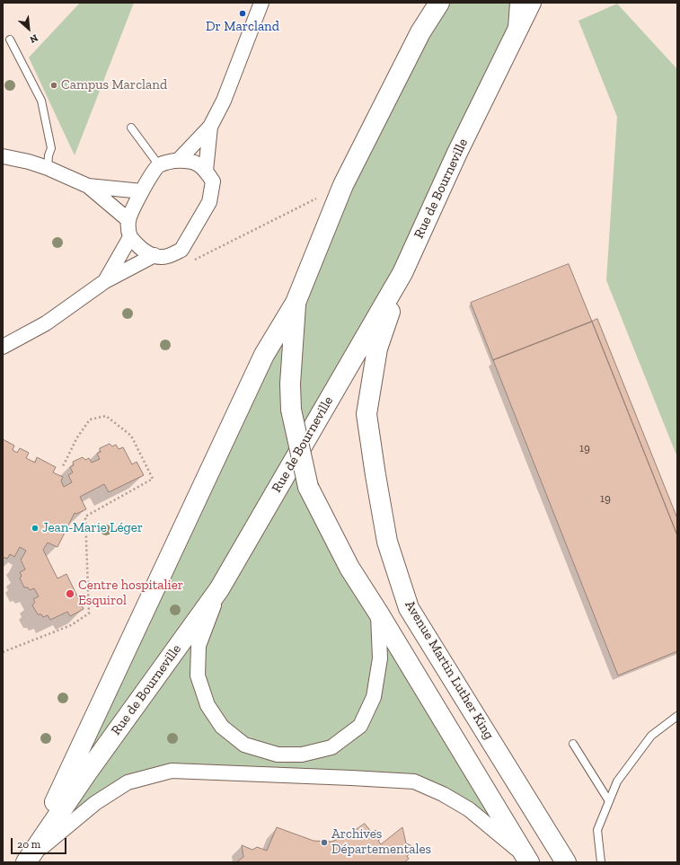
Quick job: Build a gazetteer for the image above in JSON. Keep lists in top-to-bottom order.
{
  "streets": {
    "main road": ["Rue de Bourneville", "Avenue Martin Luther King"]
  },
  "crossings": [
    ["Rue de Bourneville", "Avenue Martin Luther King"]
  ],
  "places": [
    "Dr Marcland",
    "Campus Marcland",
    "Jean-Marie Léger",
    "Centre hospitalier Esquirol",
    "Archives Départementales"
  ],
  "house_numbers": ["19", "19"],
  "scale_bar": "20 m",
  "north": "bottom right"
}
